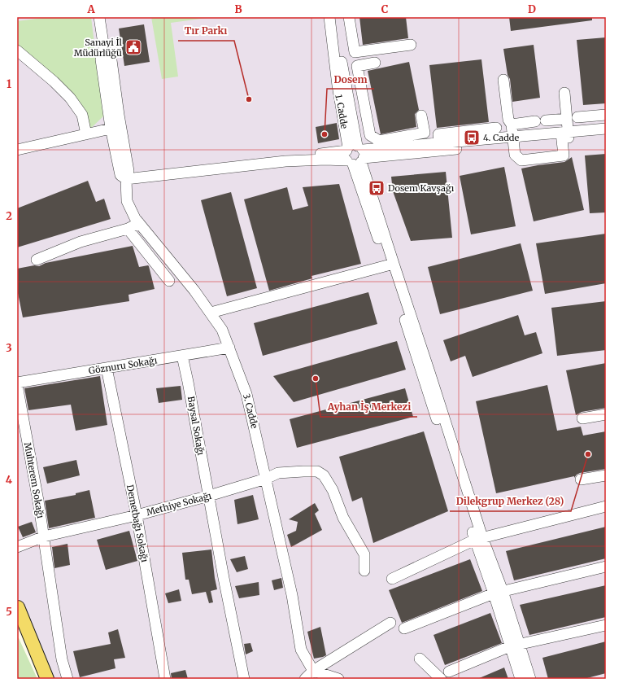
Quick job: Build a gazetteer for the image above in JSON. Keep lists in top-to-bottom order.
{
  "streets": {
    "street": [
      "1. Cadde",
      "Göznuru Sokağı",
      "3. Cadde",
      "Baysal Sokağı",
      "Muhterem Sokağı",
      "Methiye Sokağı",
      "Demetbağı Sokağı"
    ]
  },
  "crossings": [
    ["Göznuru Sokağı", "3. Cadde"],
    ["Göznuru Sokağı", "Baysal Sokağı"],
    ["Göznuru Sokağı", "Muhterem Sokağı"],
    ["Göznuru Sokağı", "Demetbağı Sokağı"],
    ["3. Cadde", "Methiye Sokağı"],
    ["Baysal Sokağı", "Methiye Sokağı"],
    ["Muhterem Sokağı", "Methiye Sokağı"],
    ["Methiye Sokağı", "Demetbağı Sokağı"]
  ],
  "places": {
    "public building": ["Sanayi İl Müdürlüğü"],
    "other": [
      "Tır Parkı",
      "Dosem",
      "Ayhan İş Merkezi",
      "Dilekgrup Merkez (28)"
    ],
    "bus stop": ["4. Cadde", "Dosem Kavşağı"]
  },
  "grid": {
    "columns": [
      "A",
      "B",
      "C",
      "D"
    ],
    "rows": [
      "1",
      "2",
      "3",
      "4",
      "5"
    ]
  }
}
